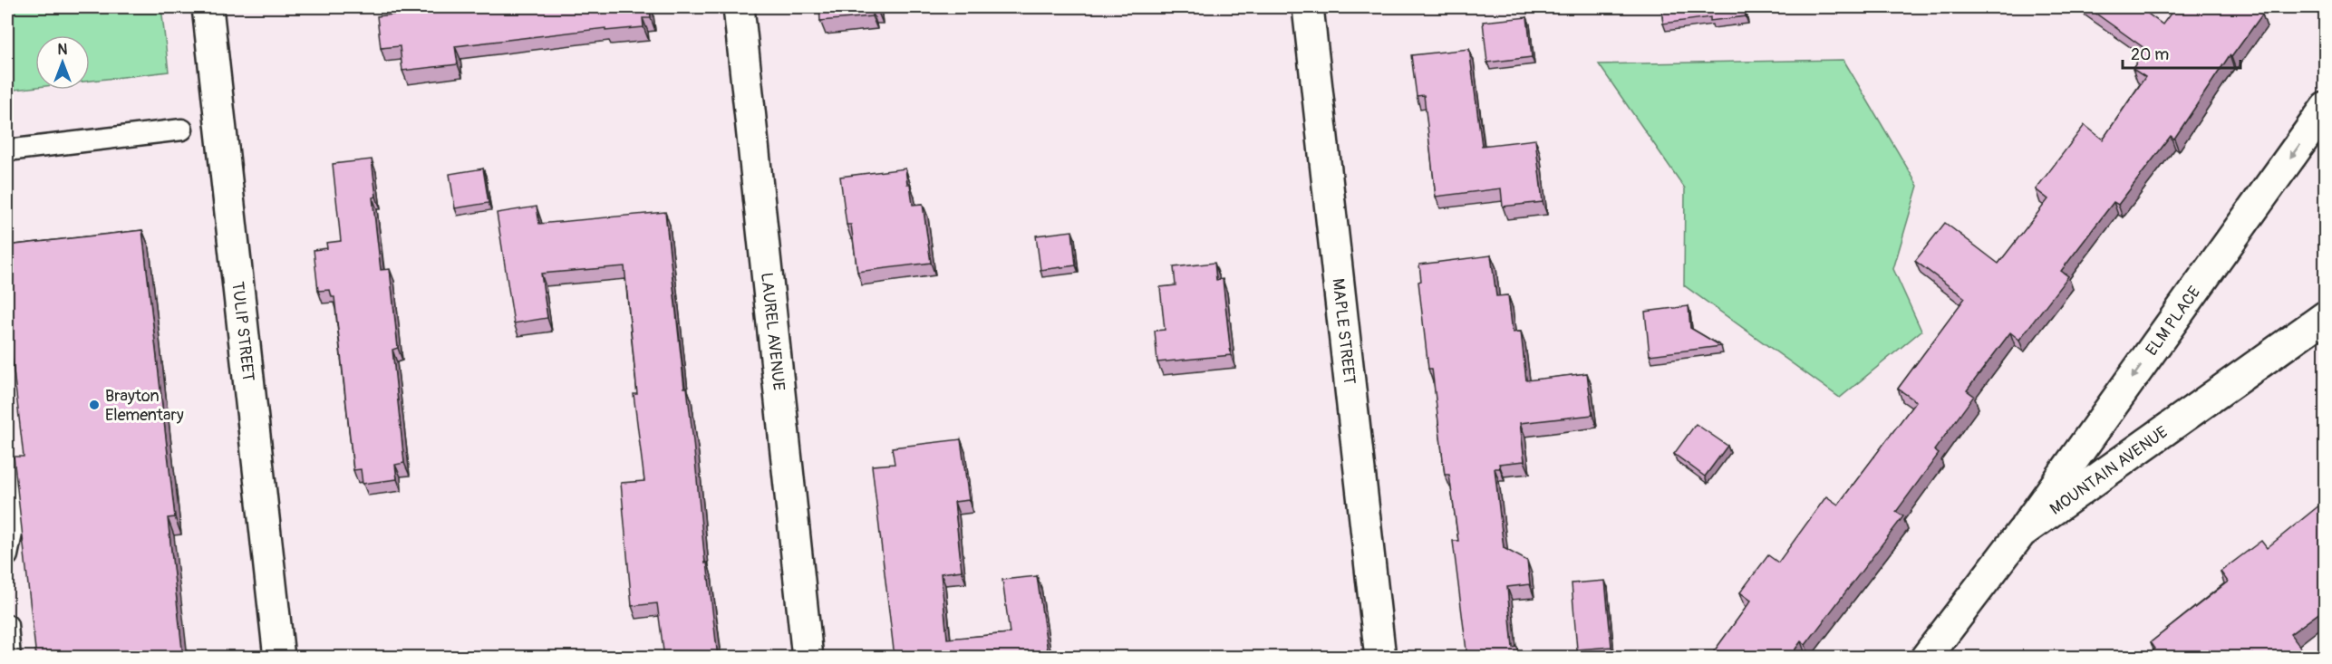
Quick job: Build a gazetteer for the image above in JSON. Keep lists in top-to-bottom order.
{
  "streets": {
    "street": [
      "ELM PLACE",
      "TULIP STREET",
      "LAUREL AVENUE",
      "MAPLE STREET",
      "MOUNTAIN AVENUE"
    ]
  },
  "crossings": [
    ["ELM PLACE", "MOUNTAIN AVENUE"]
  ],
  "one_way": ["ELM PLACE"],
  "places": ["Brayton Elementary"],
  "scale_bar": "20 m",
  "north": "top"
}
